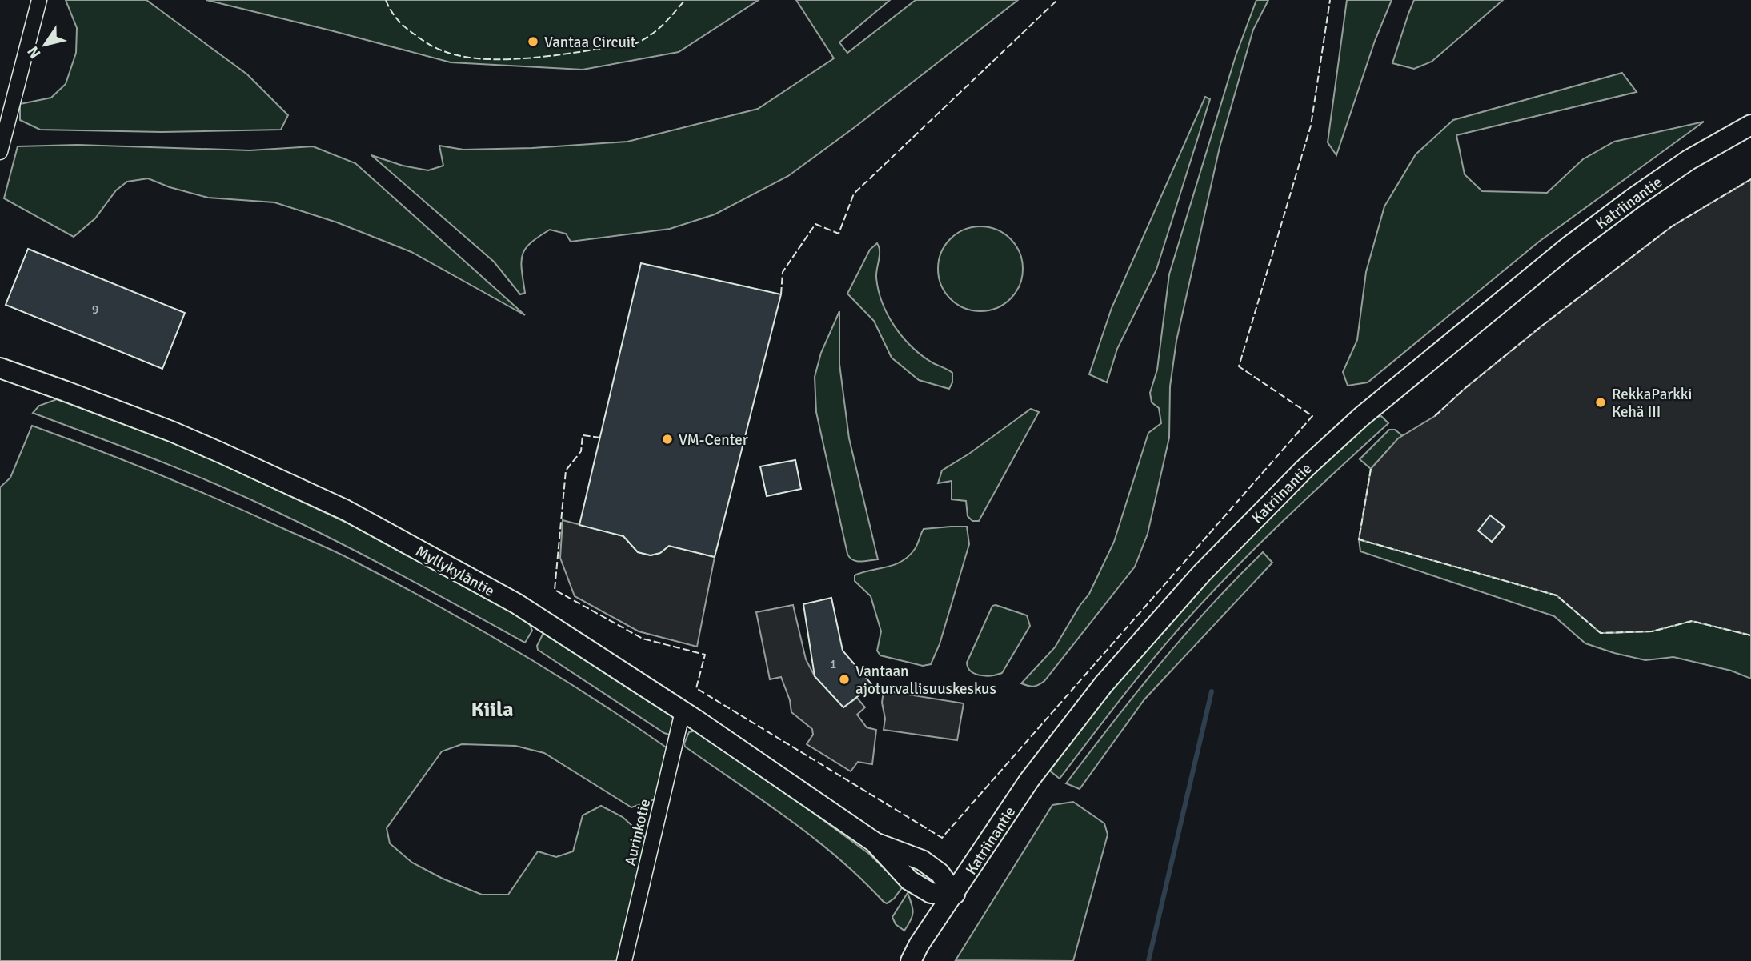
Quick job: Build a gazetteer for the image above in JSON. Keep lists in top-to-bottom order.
{
  "streets": {
    "main road": ["Katriinantie", "Myllykyläntie"],
    "street": ["Aurinkotie"]
  },
  "crossings": [
    ["Katriinantie", "Myllykyläntie"],
    ["Myllykyläntie", "Aurinkotie"]
  ],
  "districts": ["Kiila"],
  "places": [
    "Vantaa Circuit",
    "RekkaParkki Kehä III",
    "VM-Center",
    "Vantaan ajoturvallisuuskeskus"
  ],
  "house_numbers": ["9", "1"],
  "north": "bottom left"
}
